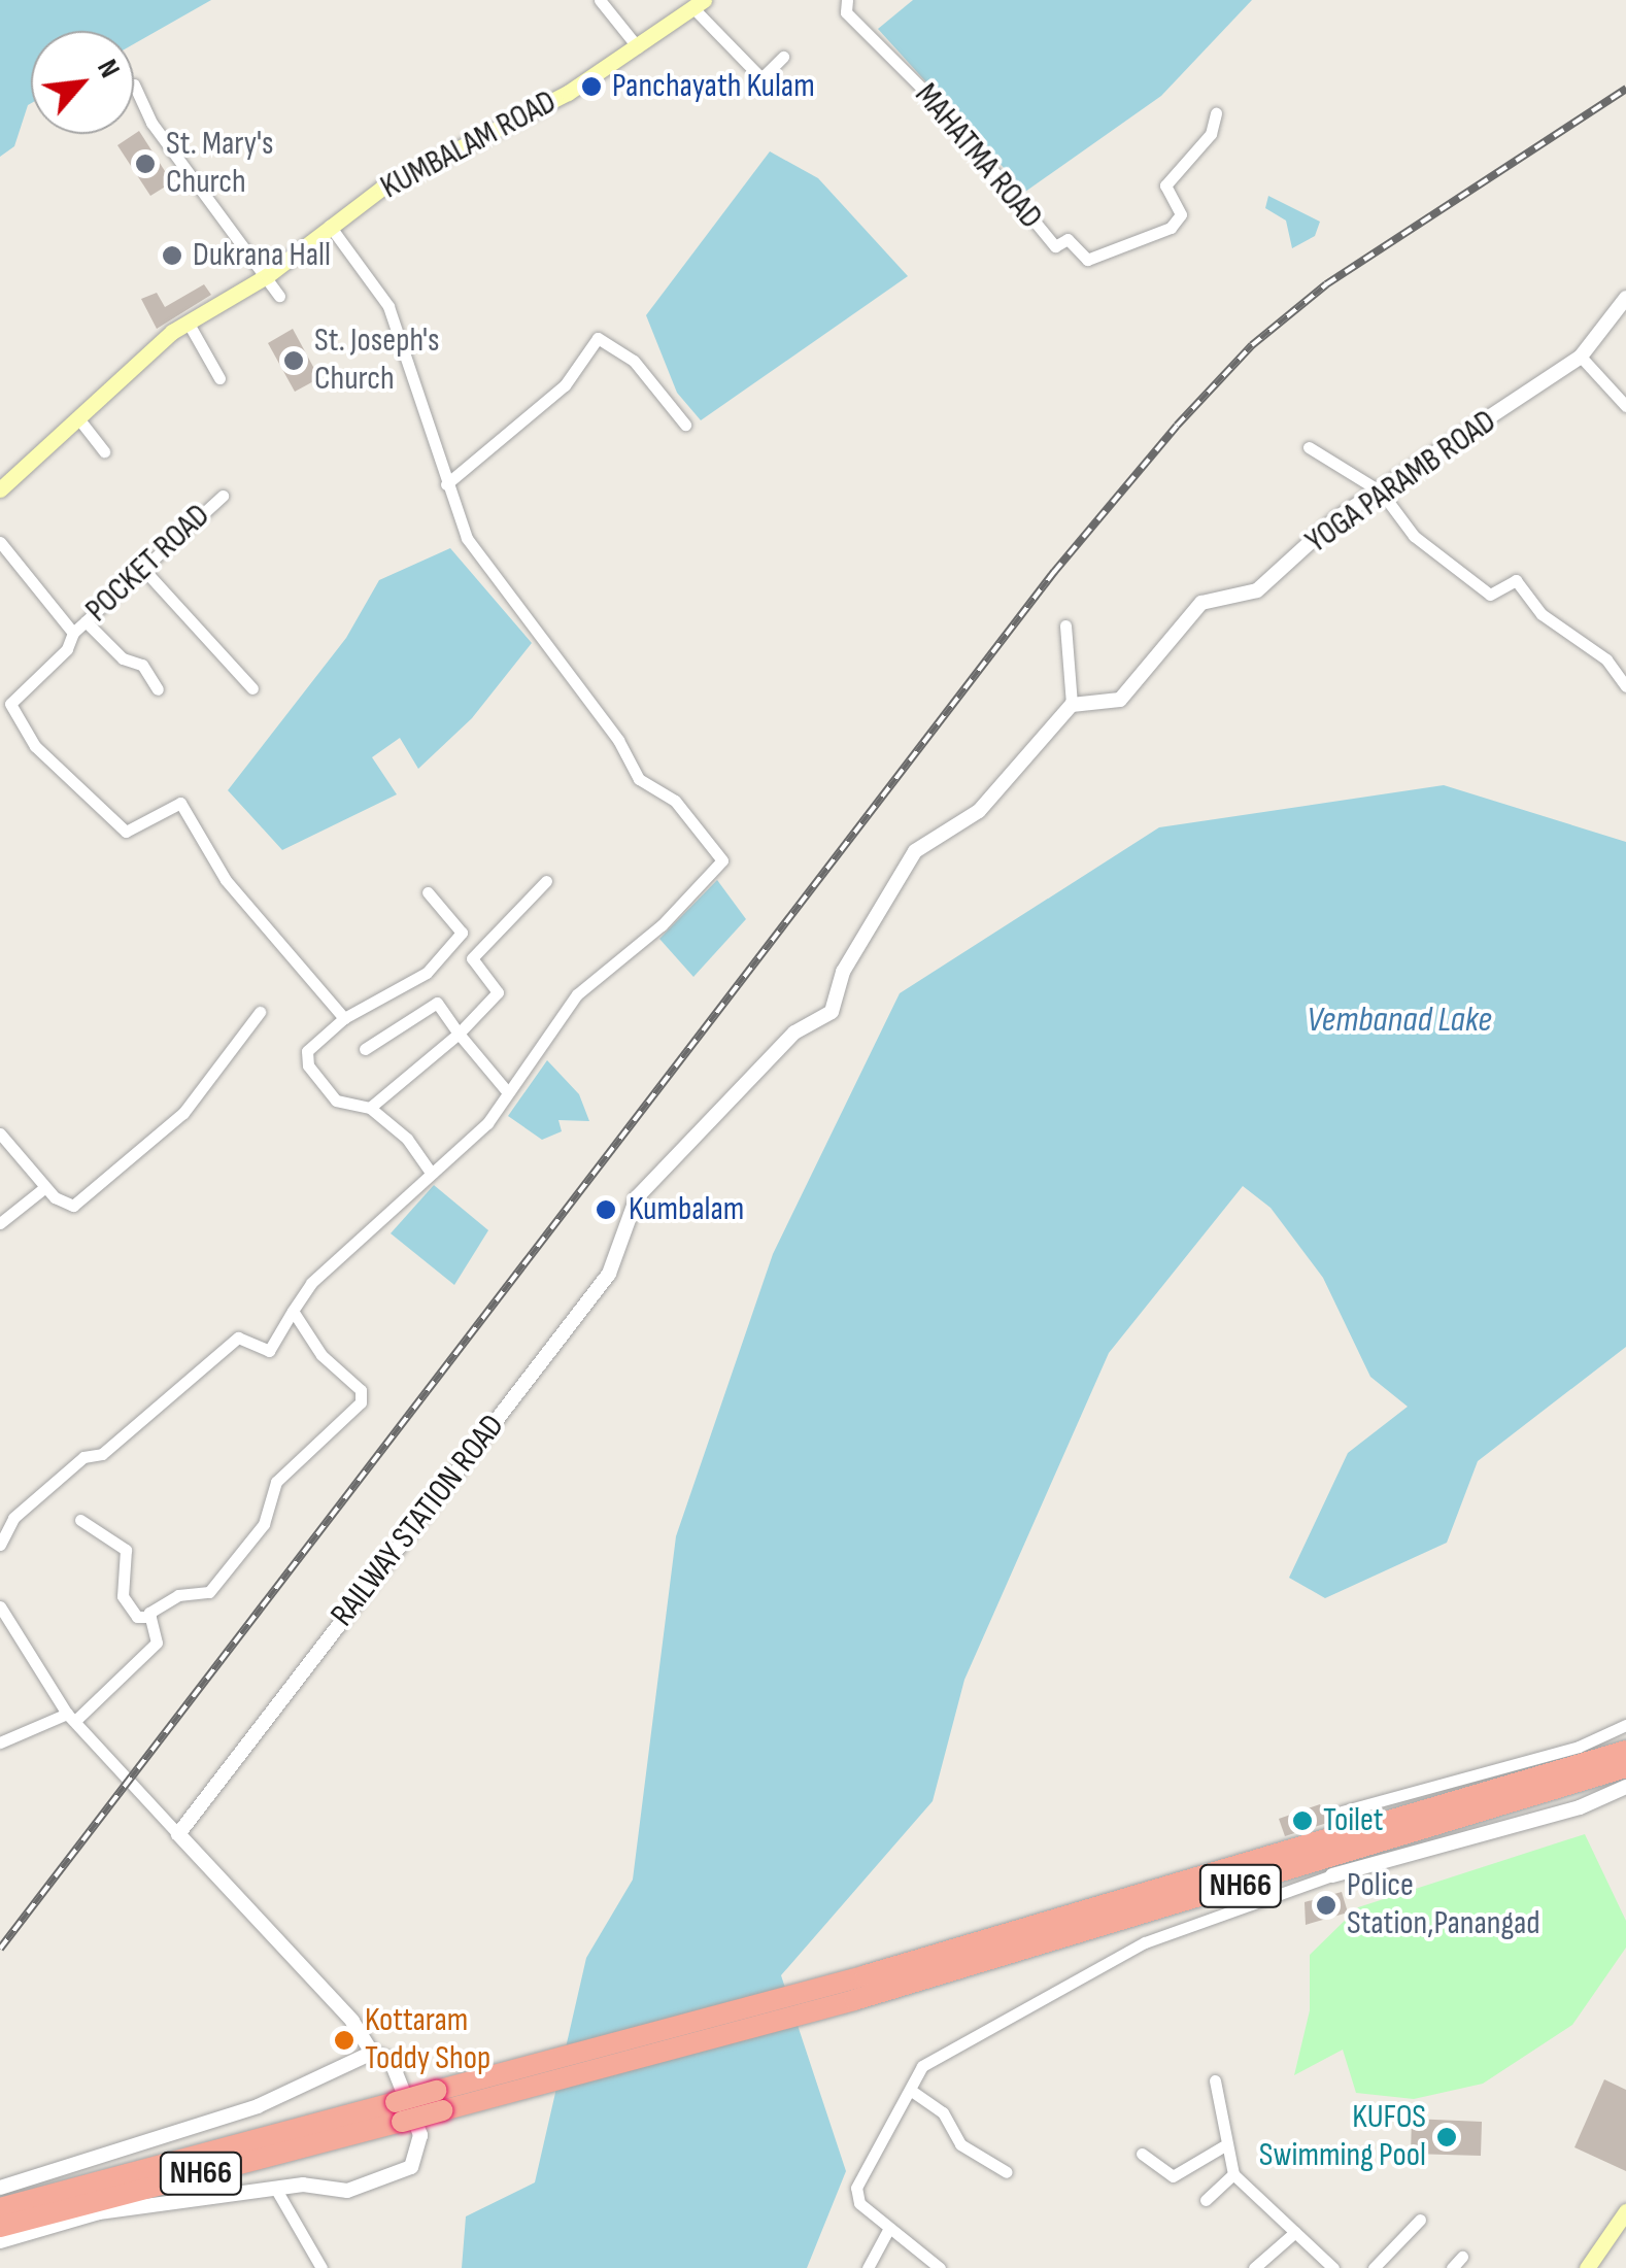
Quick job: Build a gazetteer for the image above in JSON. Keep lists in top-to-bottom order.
{
  "streets": {
    "highway": ["NH66"],
    "main road": ["KUMBALAM ROAD"],
    "street": [
      "MAHATMA ROAD",
      "YOGA PARAMB ROAD",
      "POCKET ROAD",
      "RAILWAY STATION ROAD"
    ]
  },
  "crossings": [
    ["YOGA PARAMB ROAD", "RAILWAY STATION ROAD"]
  ],
  "water": ["Vembanad Lake"],
  "places": [
    "Panchayath Kulam",
    "St. Mary's Church",
    "Dukrana Hall",
    "St. Joseph's Church",
    "Kumbalam",
    "Toilet",
    "Police Station,Panangad",
    "Kottaram Toddy Shop",
    "KUFOS Swimming Pool"
  ],
  "north": "top right"
}
